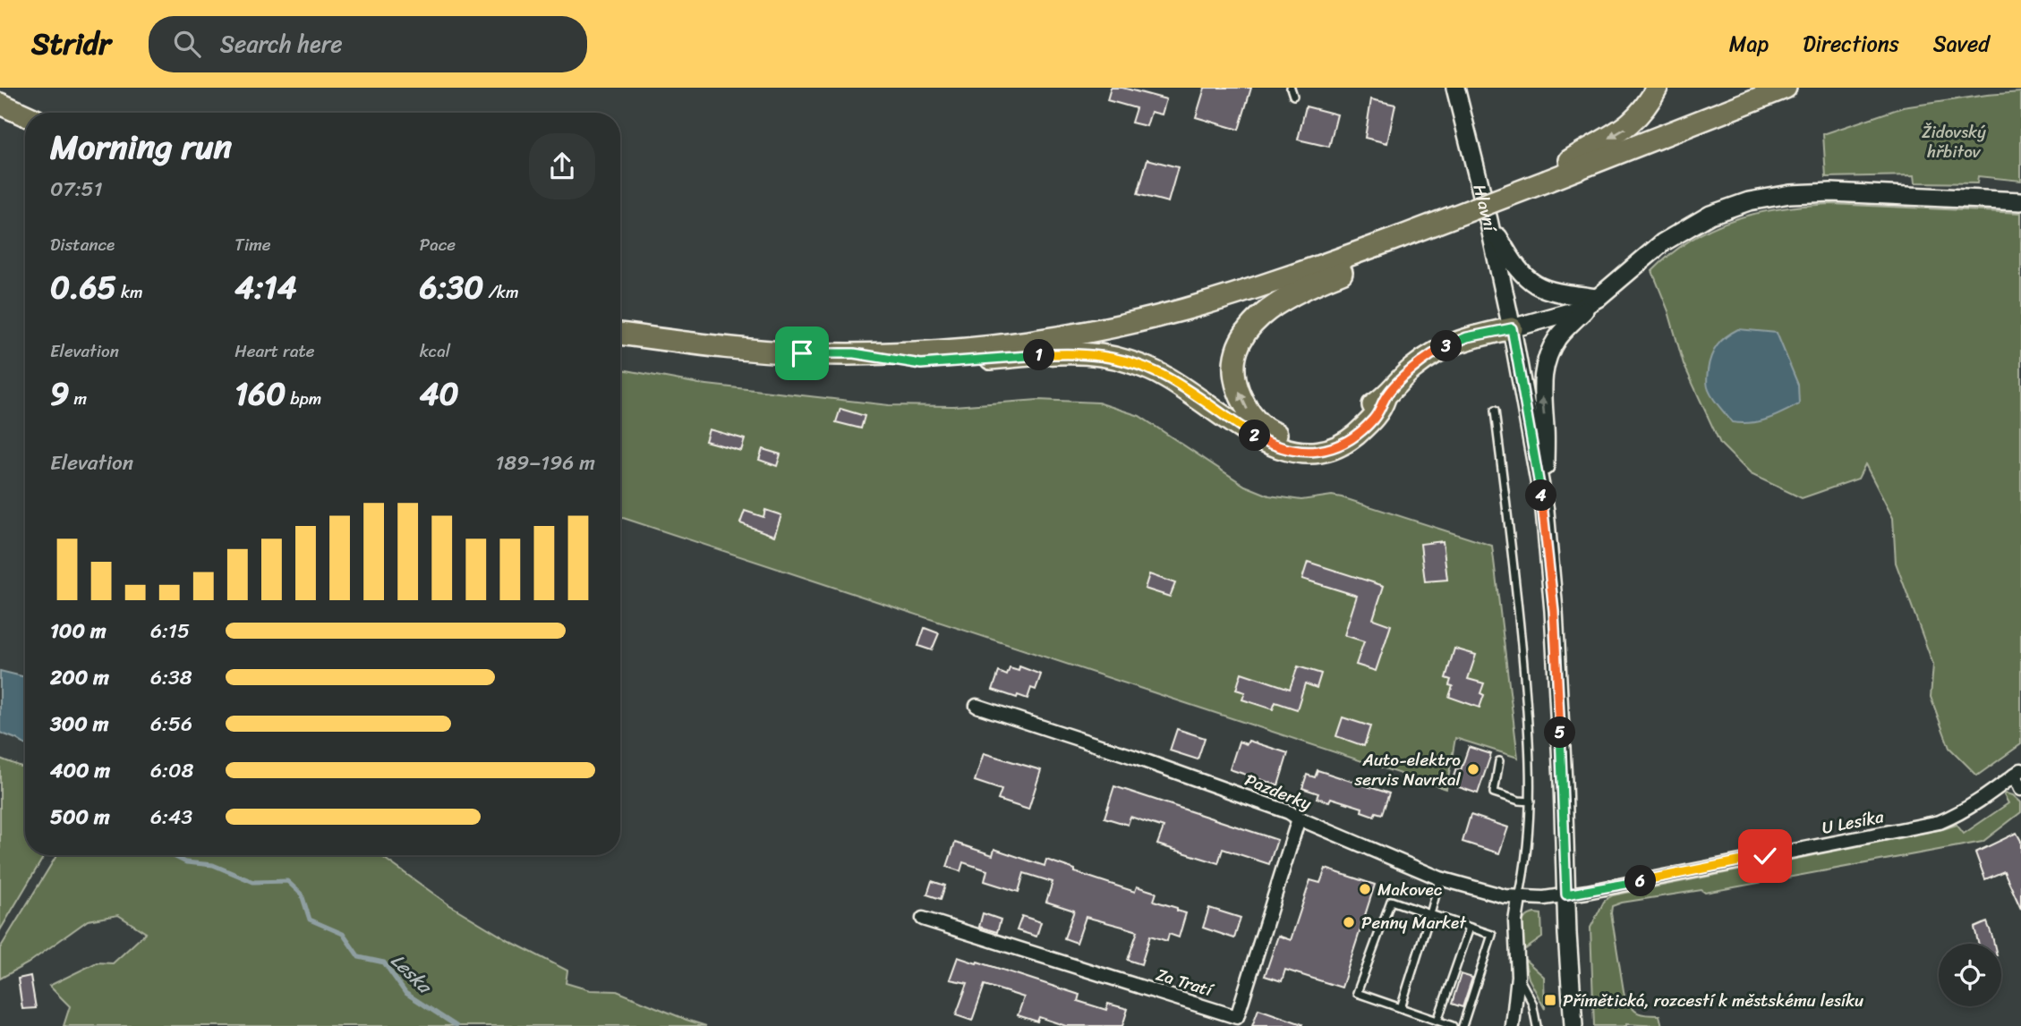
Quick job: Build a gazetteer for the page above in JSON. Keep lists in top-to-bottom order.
{
  "streets": {
    "main road": ["Hlavní"],
    "street": ["Pazderky", "U Lesíka", "Za Tratí"]
  },
  "crossings": [
    ["Pazderky", "U Lesíka"],
    ["Pazderky", "Za Tratí"]
  ],
  "water": ["Leska"],
  "parks": ["Židovský hřbitov"],
  "places": {
    "other": ["Auto-elektro servis Navrkal", "Makovec", "Penny Market"],
    "transit": ["Přímětická, rozcestí k městskému lesíku"]
  },
  "page": {
    "header": "Stridr",
    "search": "Search here",
    "nav": ["Map", "Directions", "Saved"],
    "heading": ["Morning run", "07:51"],
    "stats": [
      ["Distance", "0.65 km"],
      ["Time", "4:14"],
      ["Pace", "6:30 /km"],
      ["Elevation", "9 m"],
      ["Heart rate", "160 bpm"],
      ["kcal", "40"]
    ],
    "pins": [
      "3",
      "1",
      "2",
      "4",
      "5",
      "6"
    ],
    "chart": ["Elevation", "189–196 m"],
    "list": [
      {
        "name": "100 m",
        "note": "6:15"
      },
      {
        "name": "200 m",
        "note": "6:38"
      },
      {
        "name": "300 m",
        "note": "6:56"
      },
      {
        "name": "400 m",
        "note": "6:08"
      },
      {
        "name": "500 m",
        "note": "6:43"
      }
    ]
  }
}
